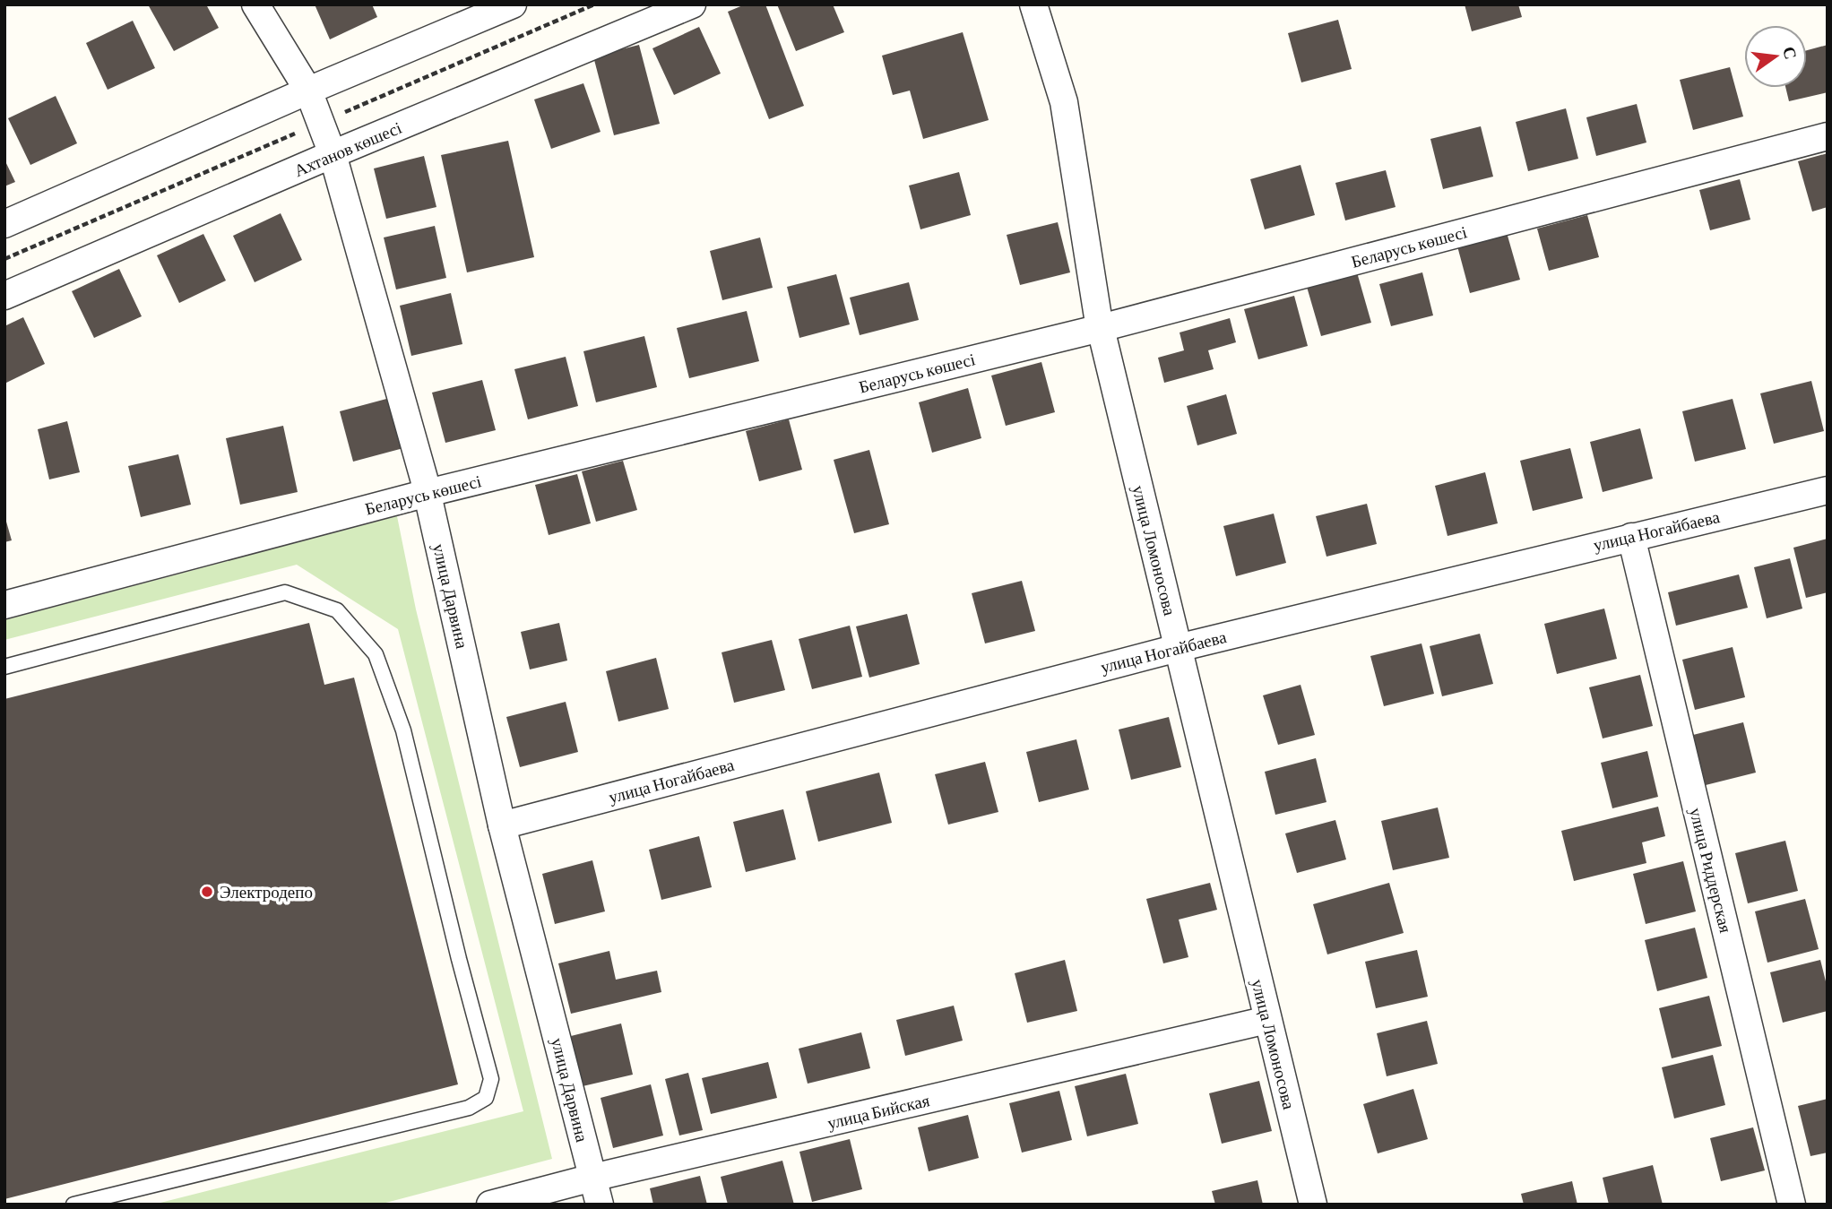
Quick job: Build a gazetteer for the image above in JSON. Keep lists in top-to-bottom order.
{
  "streets": {
    "street": [
      "Ахтанов көшесі",
      "Беларусь көшесі",
      "улица Ногайбаева",
      "улица Ломоносова",
      "улица Дарвина",
      "улица Риддерская",
      "улица Бийская"
    ]
  },
  "crossings": [
    ["Ахтанов көшесі", "улица Дарвина"],
    ["Беларусь көшесі", "улица Ломоносова"],
    ["Беларусь көшесі", "улица Дарвина"],
    ["улица Ногайбаева", "улица Ломоносова"],
    ["улица Ногайбаева", "улица Дарвина"],
    ["улица Ногайбаева", "улица Риддерская"],
    ["улица Ломоносова", "улица Бийская"],
    ["улица Дарвина", "улица Бийская"]
  ],
  "places": ["Электродепо"],
  "north": "right"
}
